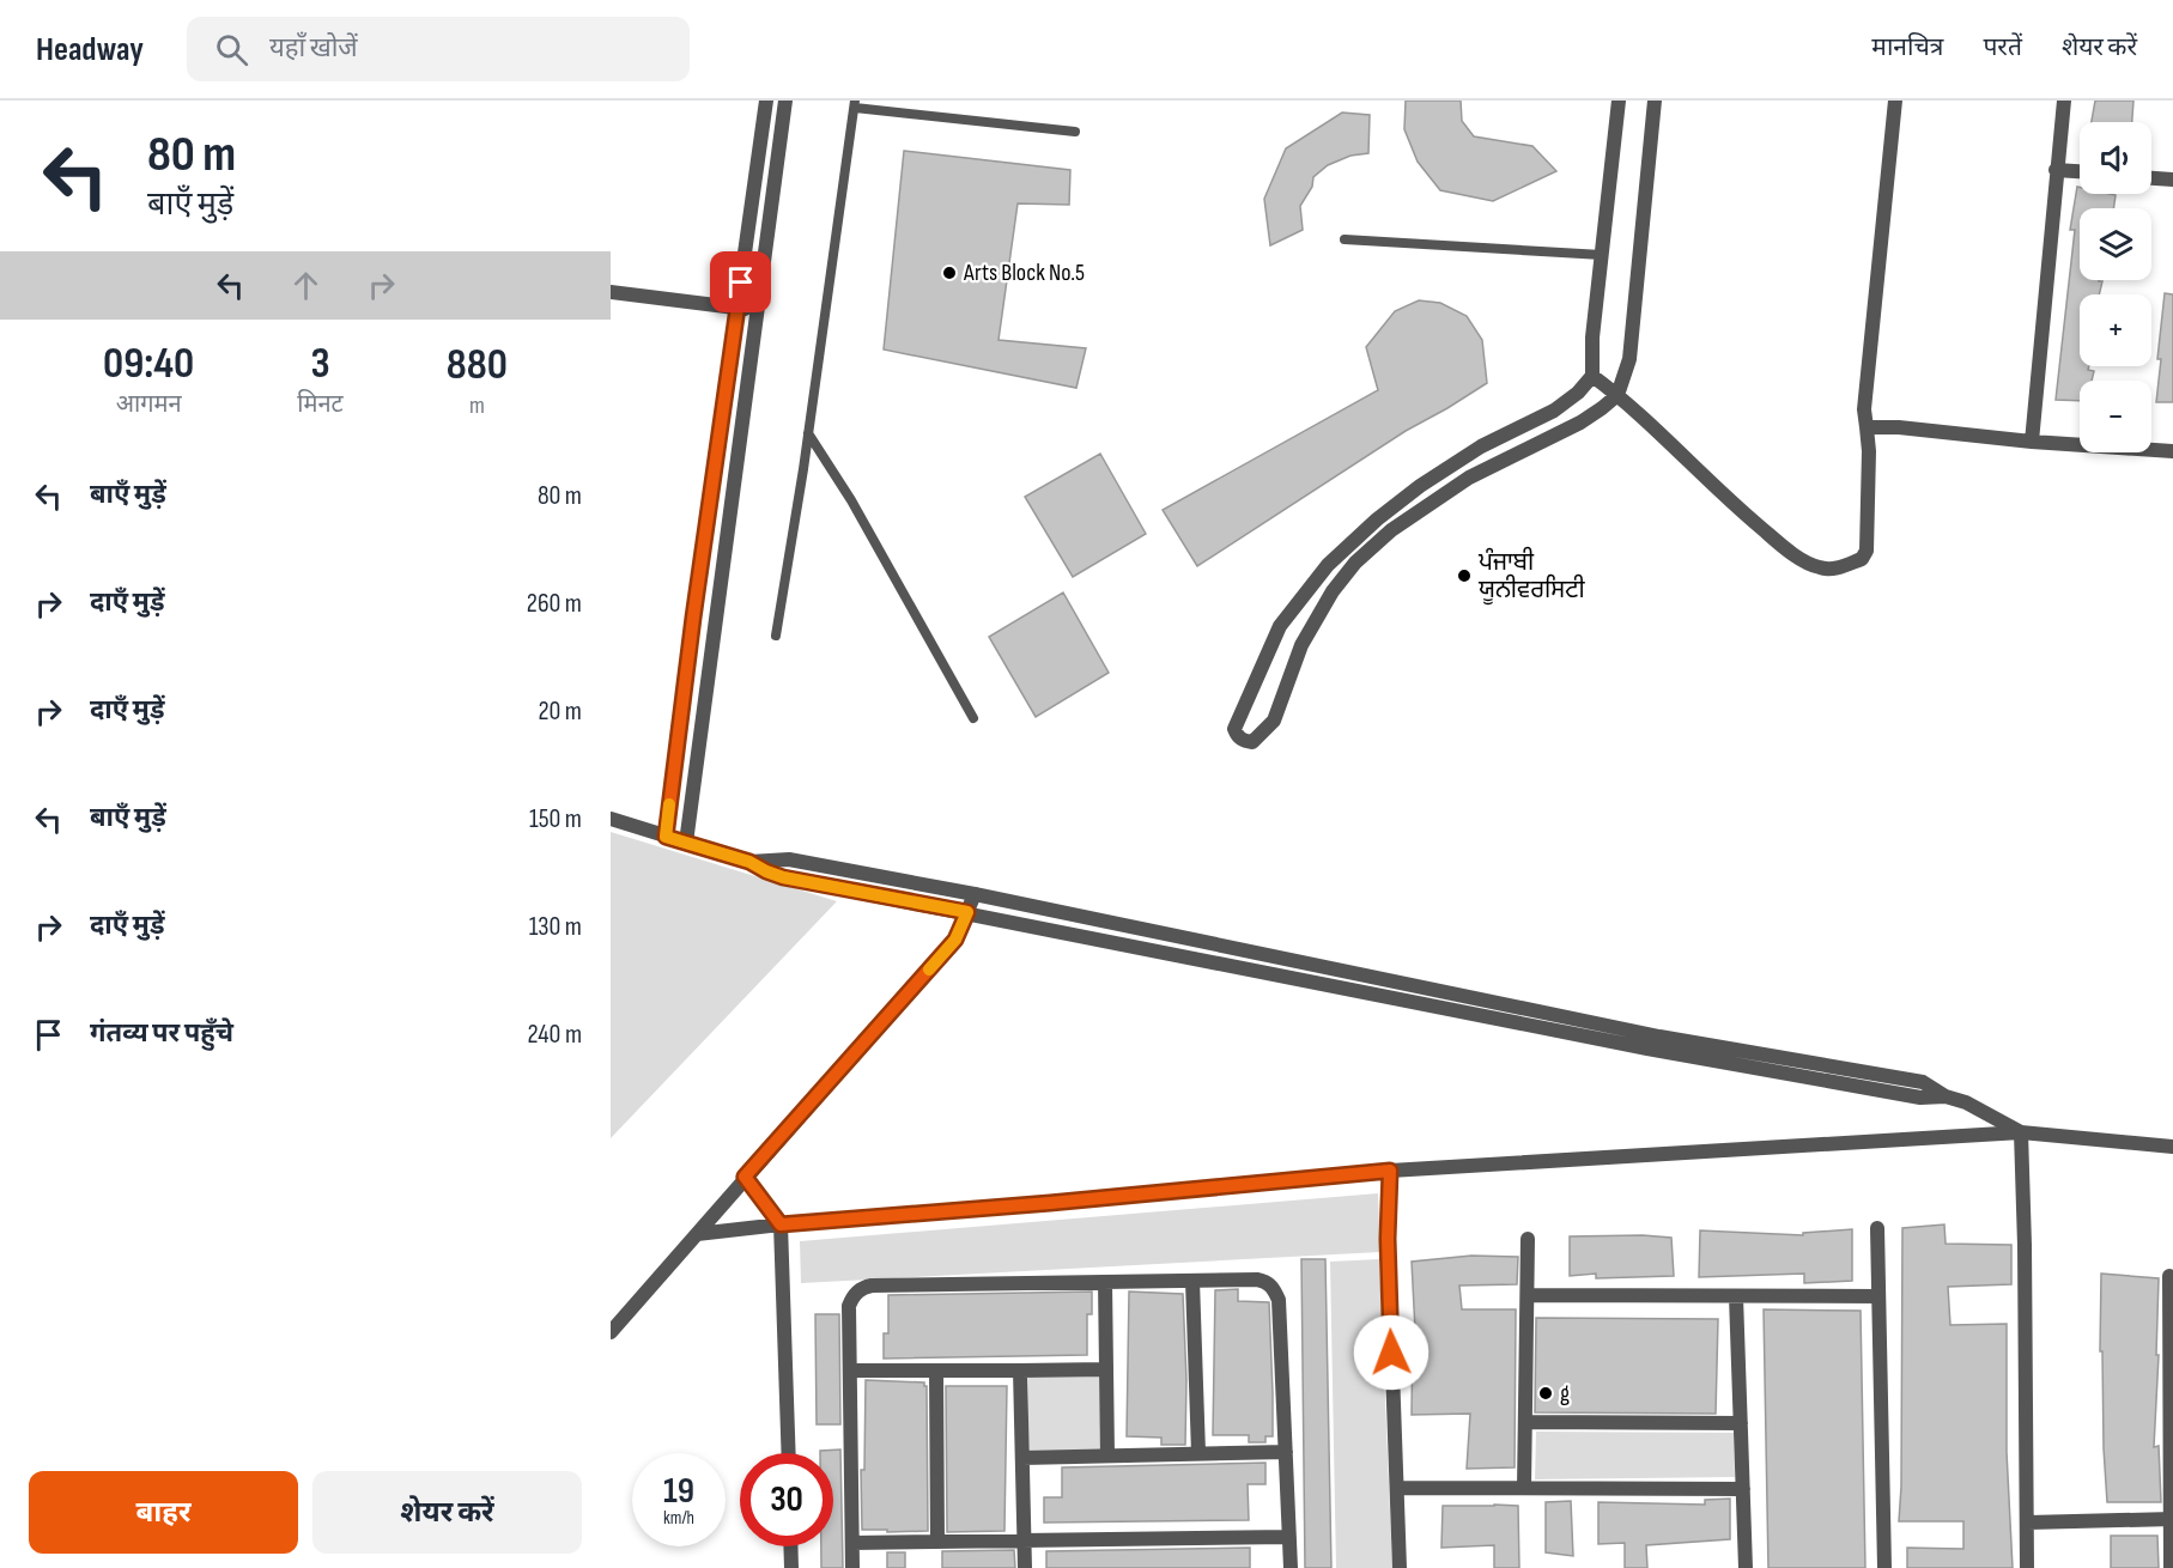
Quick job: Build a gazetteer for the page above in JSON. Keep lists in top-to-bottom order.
{
  "places": ["Arts Block No.5", "ਪੰਜਾਬੀ ਯੂਨੀਵਰਸਿਟੀ", "g"],
  "page": {
    "header": "Headway",
    "search": "यहाँ खोजें",
    "nav": ["मानचित्र", "परतें", "शेयर करें"],
    "turn": ["80 m", "बाएँ मुड़ें"],
    "map_buttons": ["+", "−"],
    "eta": [
      "09:40",
      "आगमन",
      "3",
      "मिनट",
      "880",
      "m"
    ],
    "list": [
      {
        "name": "बाएँ मुड़ें",
        "value": "80 m"
      },
      {
        "name": "दाएँ मुड़ें",
        "value": "260 m"
      },
      {
        "name": "दाएँ मुड़ें",
        "value": "20 m"
      },
      {
        "name": "बाएँ मुड़ें",
        "value": "150 m"
      },
      {
        "name": "दाएँ मुड़ें",
        "value": "130 m"
      },
      {
        "name": "गंतव्य पर पहुँचे",
        "value": "240 m"
      }
    ],
    "speed": "19 km/h",
    "limit": "30",
    "buttons": ["बाहर", "शेयर करें"]
  }
}
